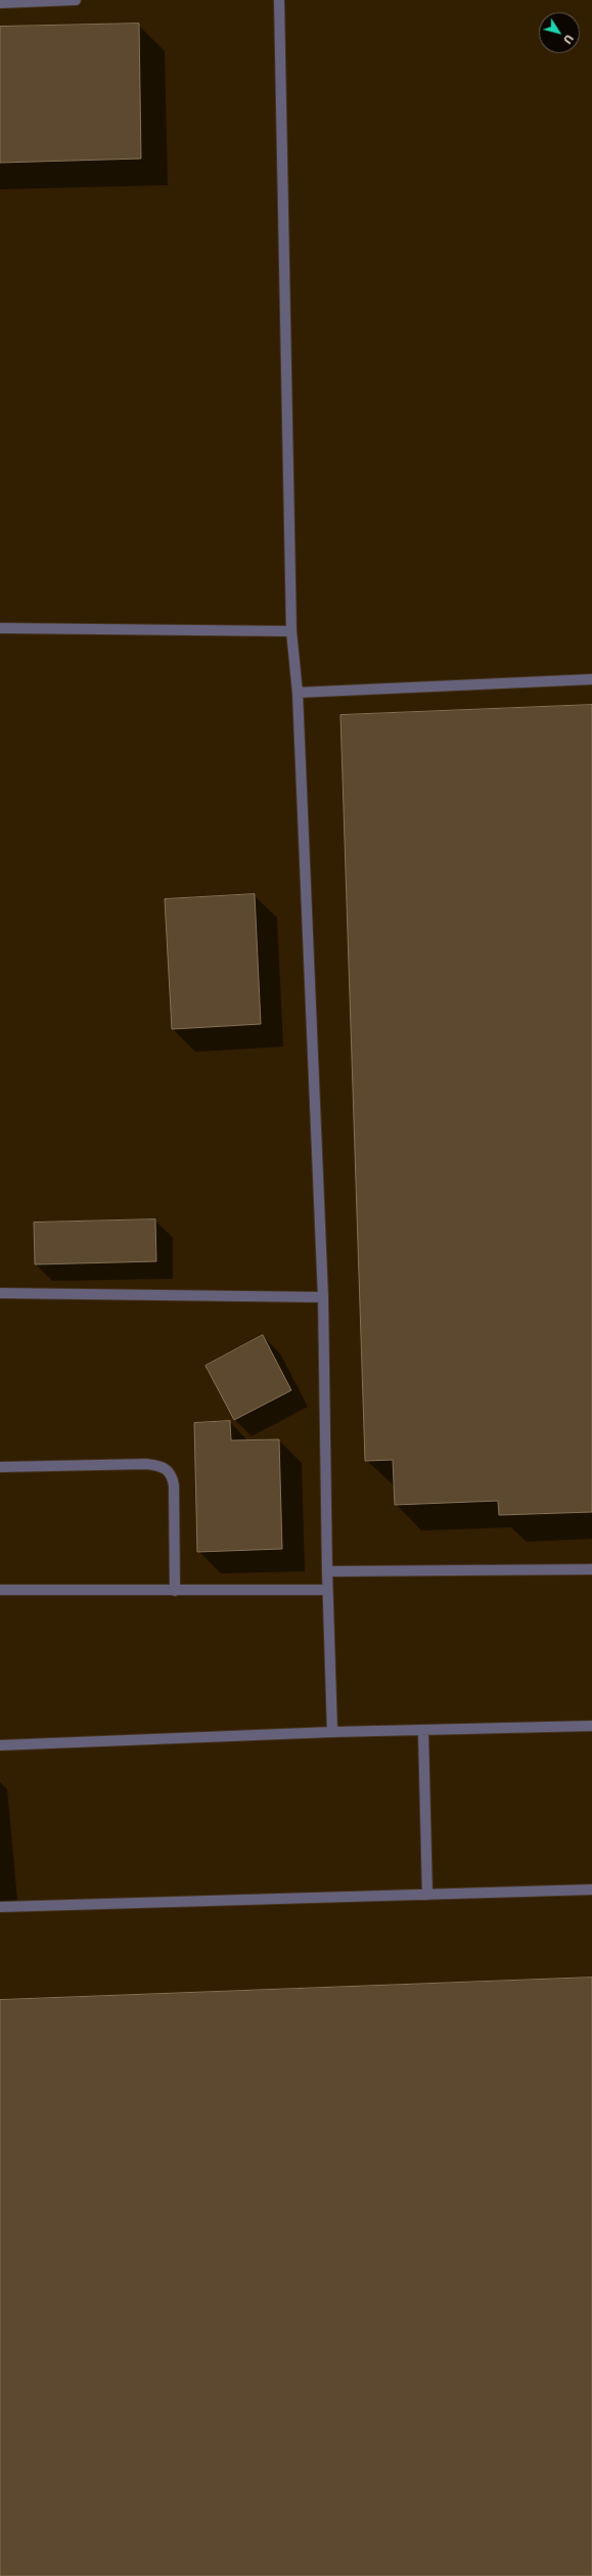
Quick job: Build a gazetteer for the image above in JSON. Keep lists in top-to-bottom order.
{
  "north": "bottom right"
}
